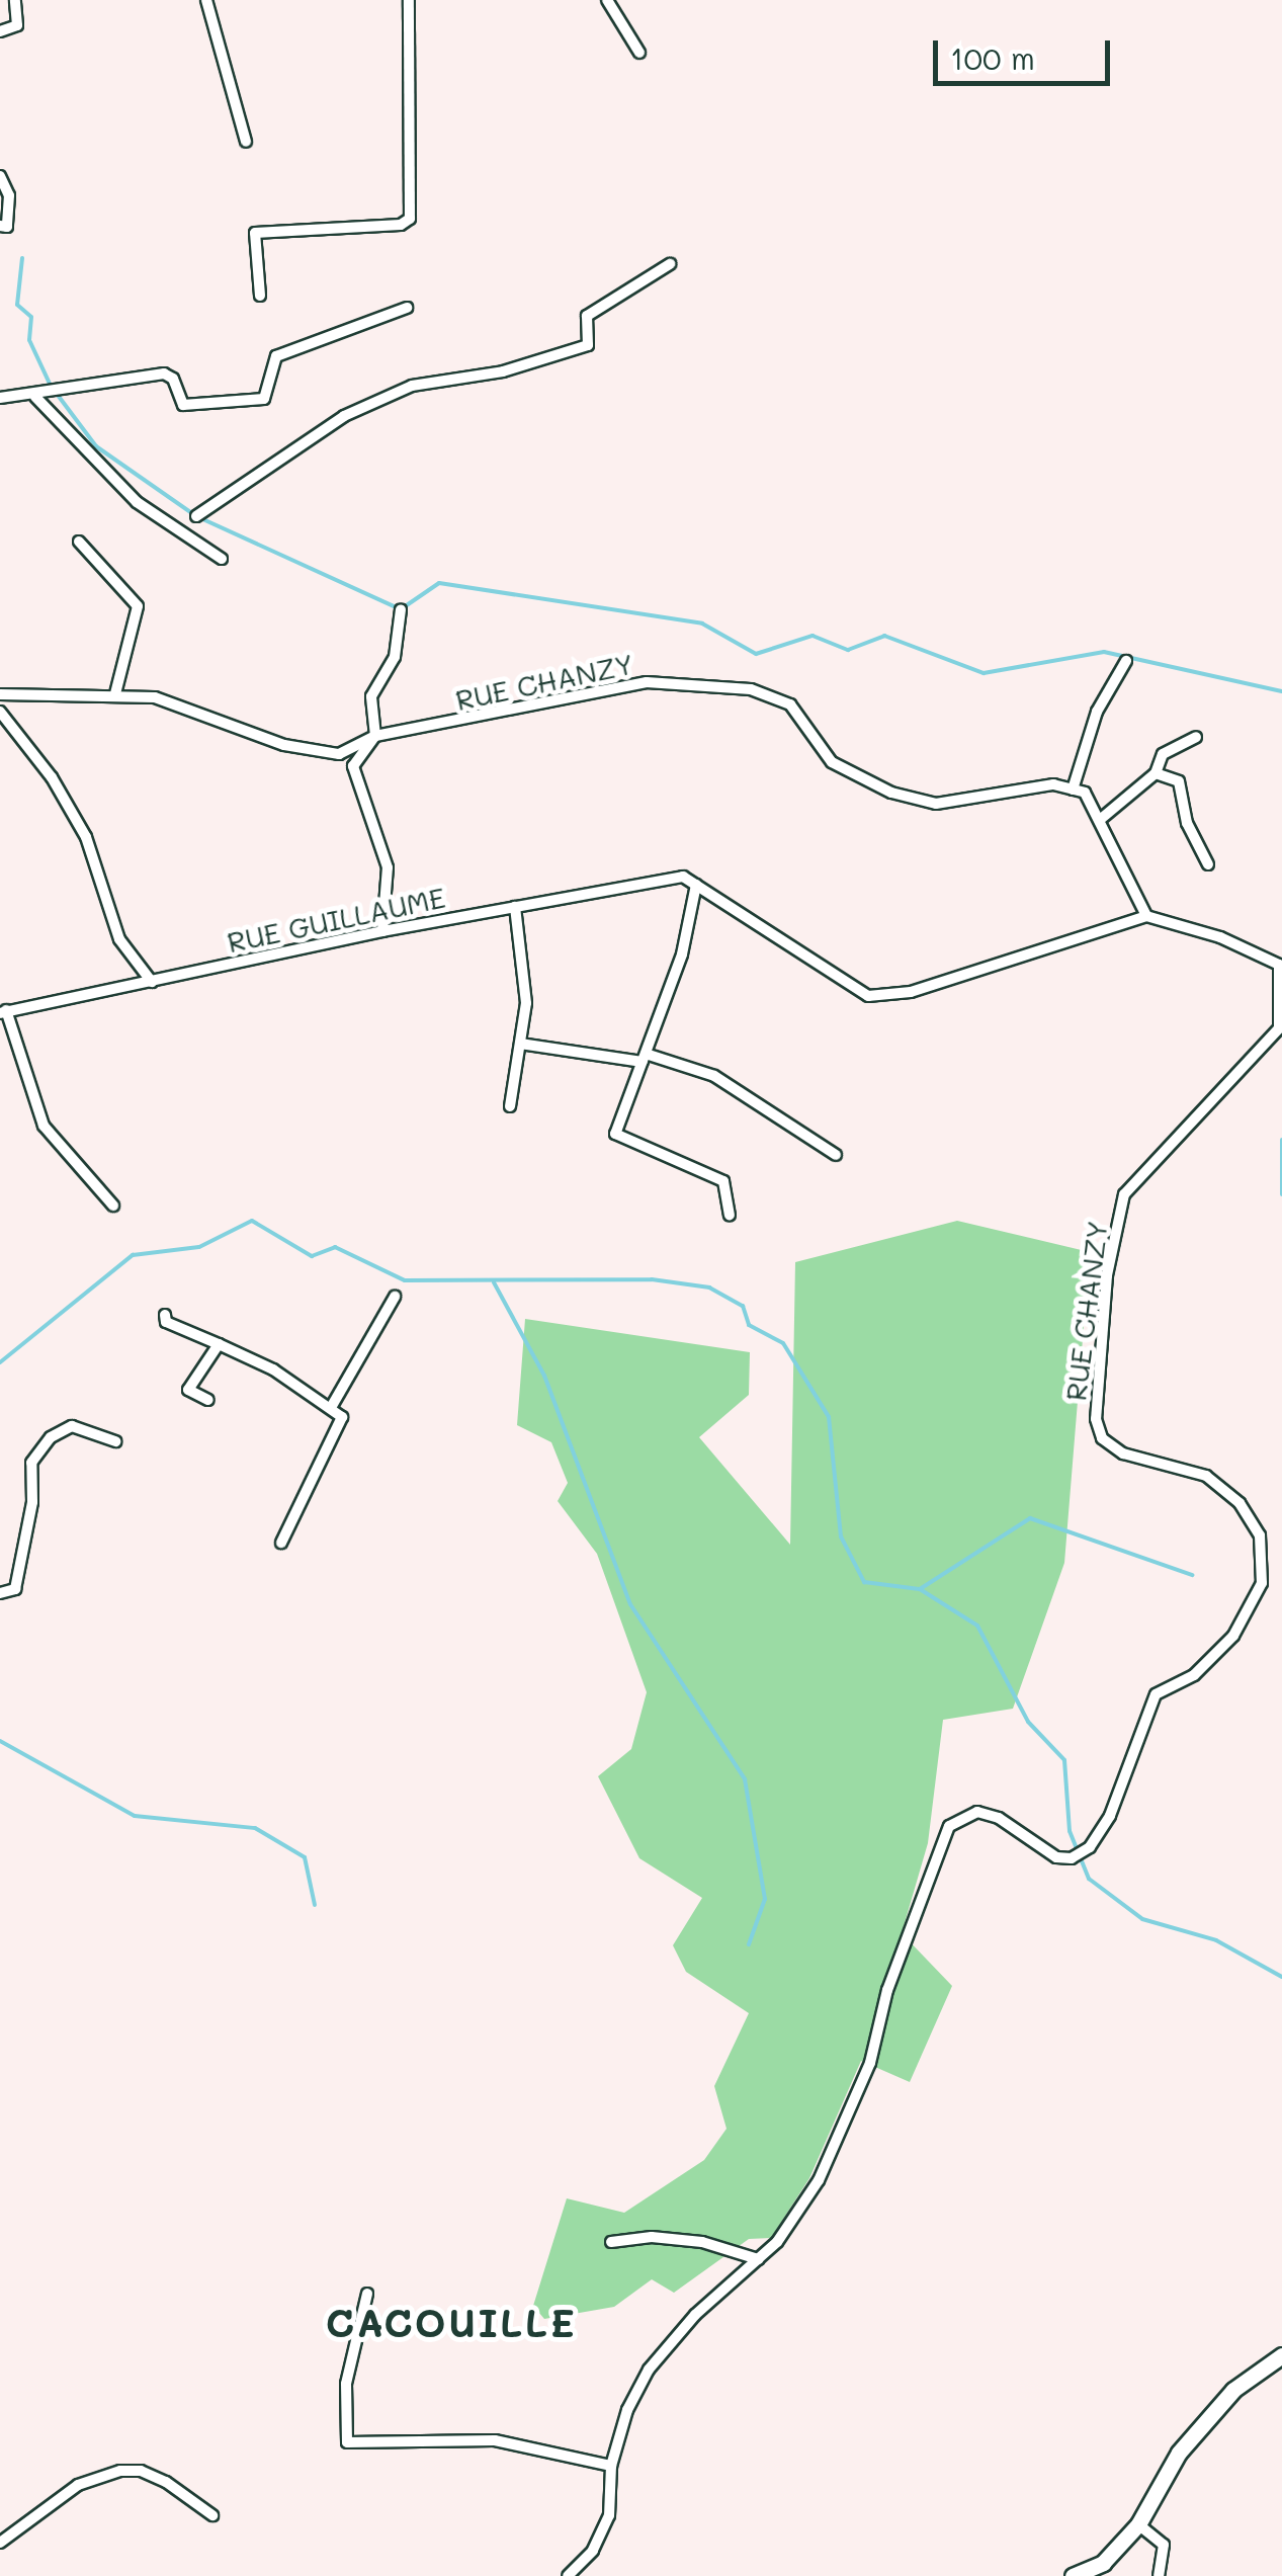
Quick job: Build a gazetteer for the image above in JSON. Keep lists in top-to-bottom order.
{
  "streets": {
    "street": ["RUE CHANZY", "RUE GUILLAUME"]
  },
  "districts": ["CACOUILLE"],
  "scale_bar": "100 m"
}
